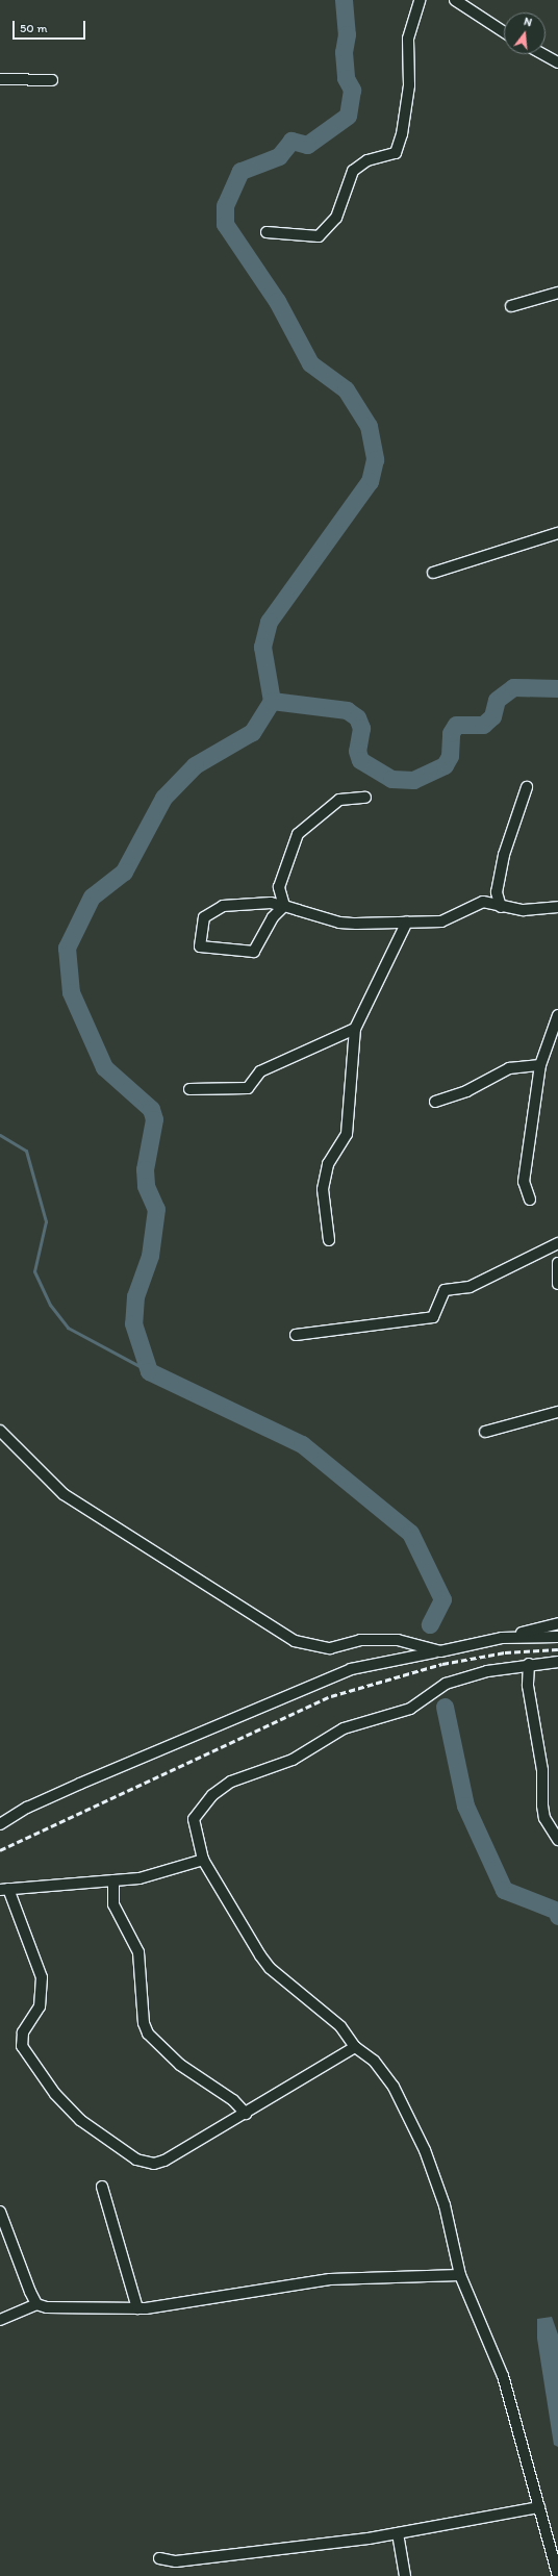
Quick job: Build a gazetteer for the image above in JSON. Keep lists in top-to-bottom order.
{
  "scale_bar": "50 m",
  "north": "top"
}
